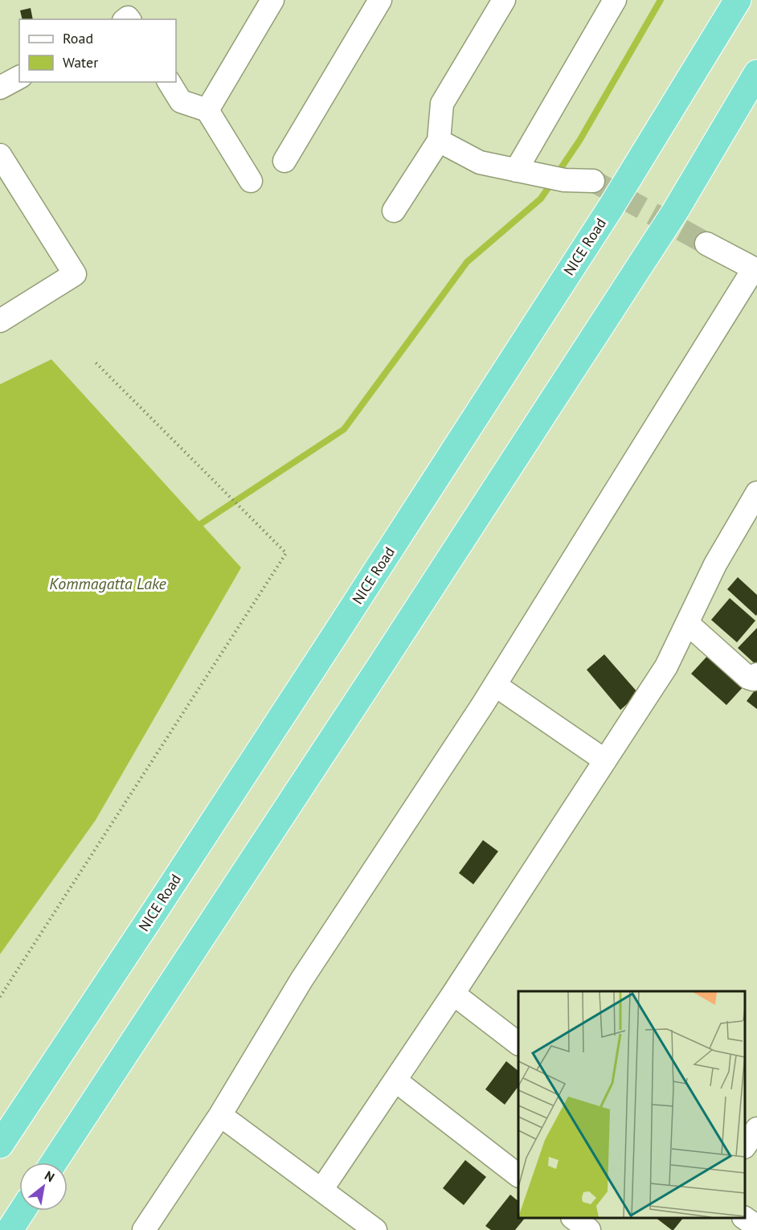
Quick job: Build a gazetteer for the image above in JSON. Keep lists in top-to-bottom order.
{
  "streets": {
    "highway": ["NICE Road"]
  },
  "water": ["Kommagatta Lake"],
  "legend": ["Road", "Water"],
  "north": "top right"
}
